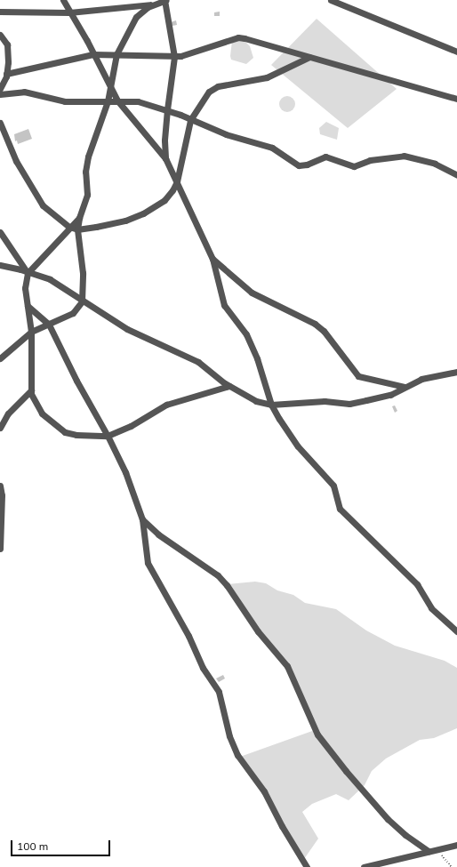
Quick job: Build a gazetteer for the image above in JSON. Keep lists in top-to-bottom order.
{
  "scale_bar": "100 m"
}
